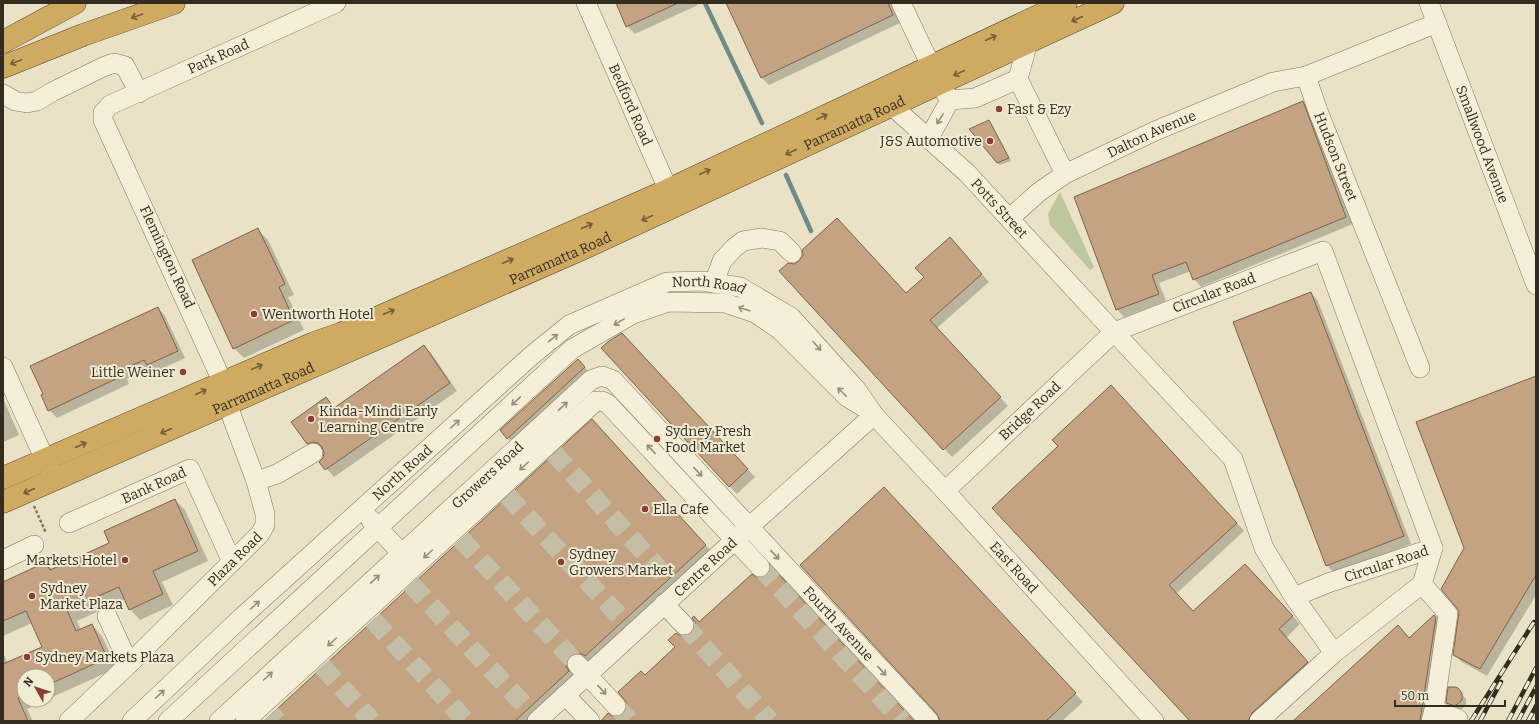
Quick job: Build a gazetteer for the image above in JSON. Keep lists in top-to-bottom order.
{
  "streets": {
    "highway": ["Parramatta Road"],
    "street": [
      "Park Road",
      "Bedford Road",
      "Dalton Avenue",
      "Smallwood Avenue",
      "Hudson Street",
      "Potts Street",
      "Flemington Road",
      "North Road",
      "Circular Road",
      "Bridge Road",
      "Growers Road",
      "Bank Road",
      "Plaza Road",
      "Centre Road",
      "East Road",
      "Fourth Avenue"
    ]
  },
  "crossings": [
    ["Park Road", "Flemington Road"],
    ["Bedford Road", "Parramatta Road"],
    ["Parramatta Road", "Potts Street"],
    ["Parramatta Road", "Flemington Road"],
    ["Parramatta Road", "Plaza Road"],
    ["Dalton Avenue", "Hudson Street"],
    ["Dalton Avenue", "Potts Street"],
    ["Potts Street", "Circular Road"],
    ["Potts Street", "Bridge Road"],
    ["Flemington Road", "Plaza Road"],
    ["North Road", "Centre Road"],
    ["North Road", "East Road"],
    ["Circular Road", "Bridge Road"],
    ["Bridge Road", "East Road"],
    ["Growers Road", "Centre Road"],
    ["Growers Road", "Fourth Avenue"],
    ["Bank Road", "Plaza Road"],
    ["Centre Road", "East Road"],
    ["Centre Road", "Fourth Avenue"]
  ],
  "one_way": ["Fourth Avenue"],
  "places": [
    "Fast & Ezy",
    "J&S Automotive",
    "Wentworth Hotel",
    "Little Weiner",
    "Kinda-Mindi Early Learning Centre",
    "Sydney Fresh Food Market",
    "Ella Cafe",
    "Markets Hotel",
    "Sydney Growers Market",
    "Sydney Market Plaza",
    "Sydney Markets Plaza"
  ],
  "scale_bar": "50 m",
  "north": "top left"
}
